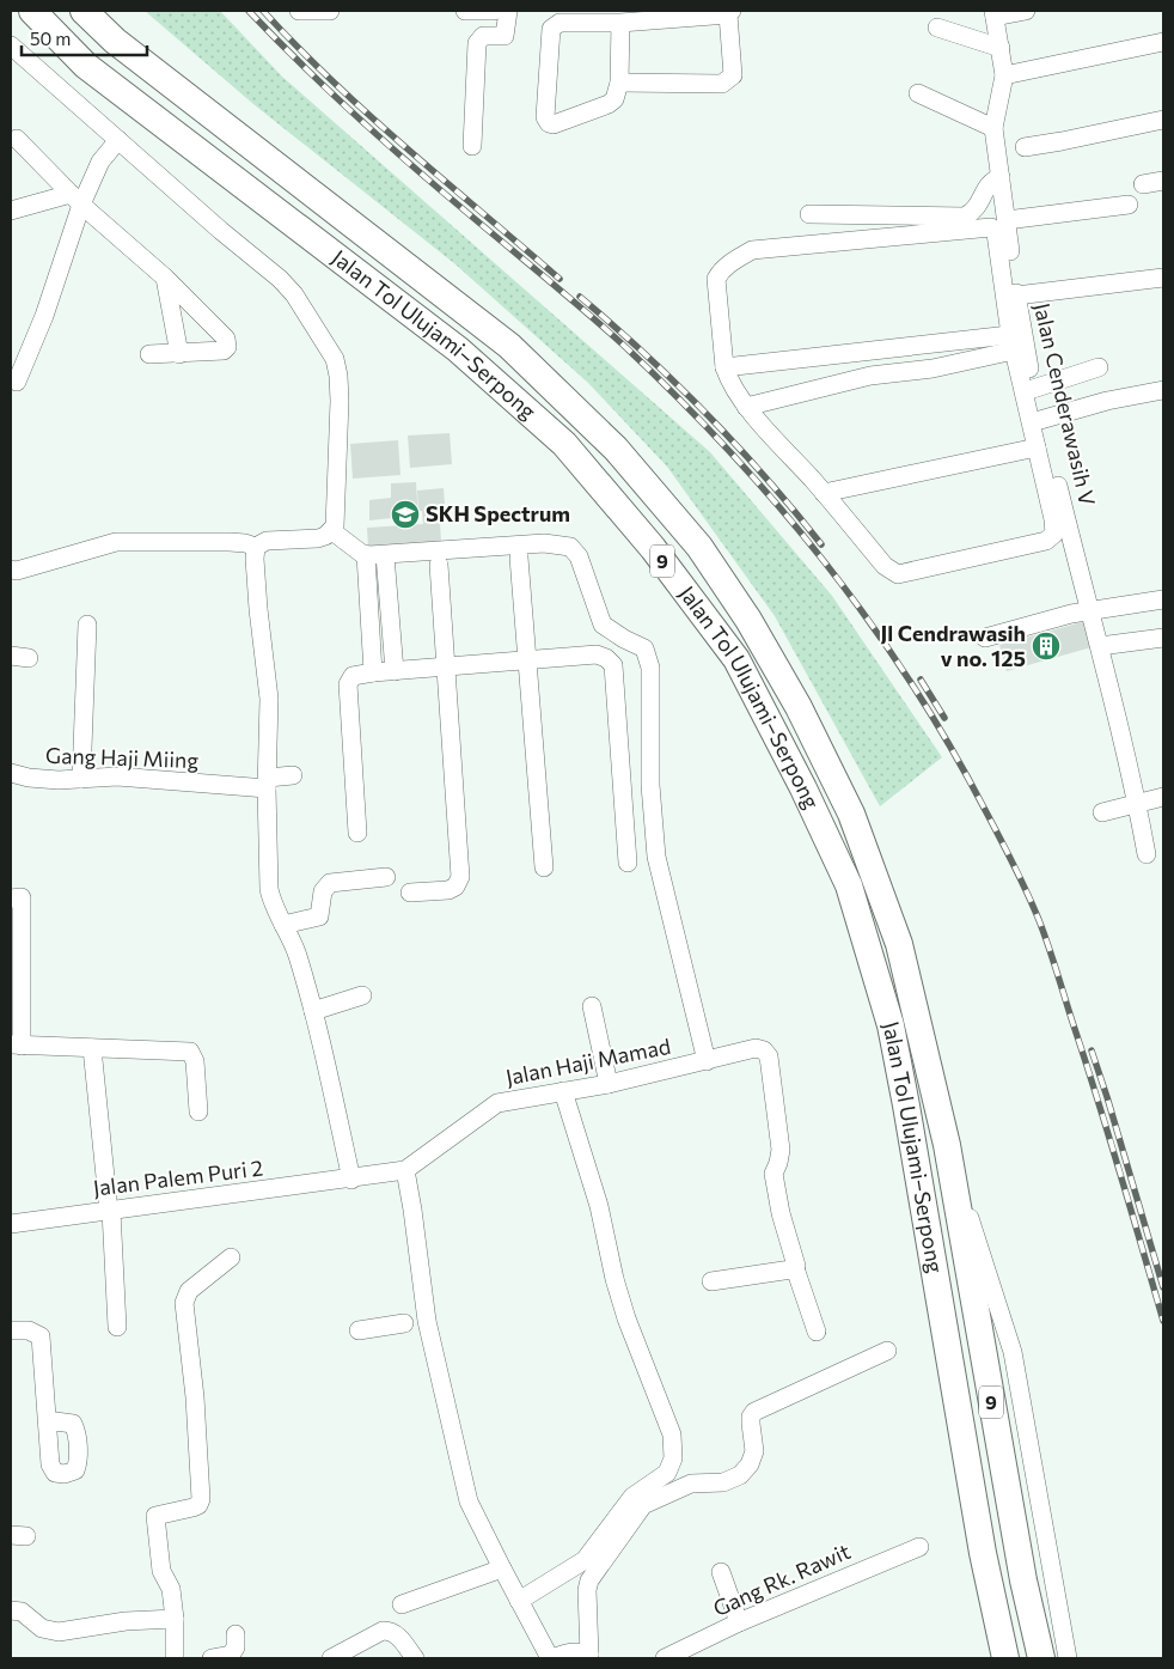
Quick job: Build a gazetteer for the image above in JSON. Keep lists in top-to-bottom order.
{
  "streets": {
    "highway": ["Jalan Tol Ulujami–Serpong", "9"],
    "street": [
      "Jalan Cenderawasih V",
      "Gang Haji Miing",
      "Jalan Haji Mamad",
      "Jalan Palem Puri 2",
      "Gang Rk. Rawit"
    ]
  },
  "crossings": [
    ["Jalan Haji Mamad", "Jalan Palem Puri 2"]
  ],
  "places": {
    "school or university": ["SKH Spectrum"],
    "building": ["Jl Cendrawasih v no. 125"]
  },
  "scale_bar": "50 m"
}
